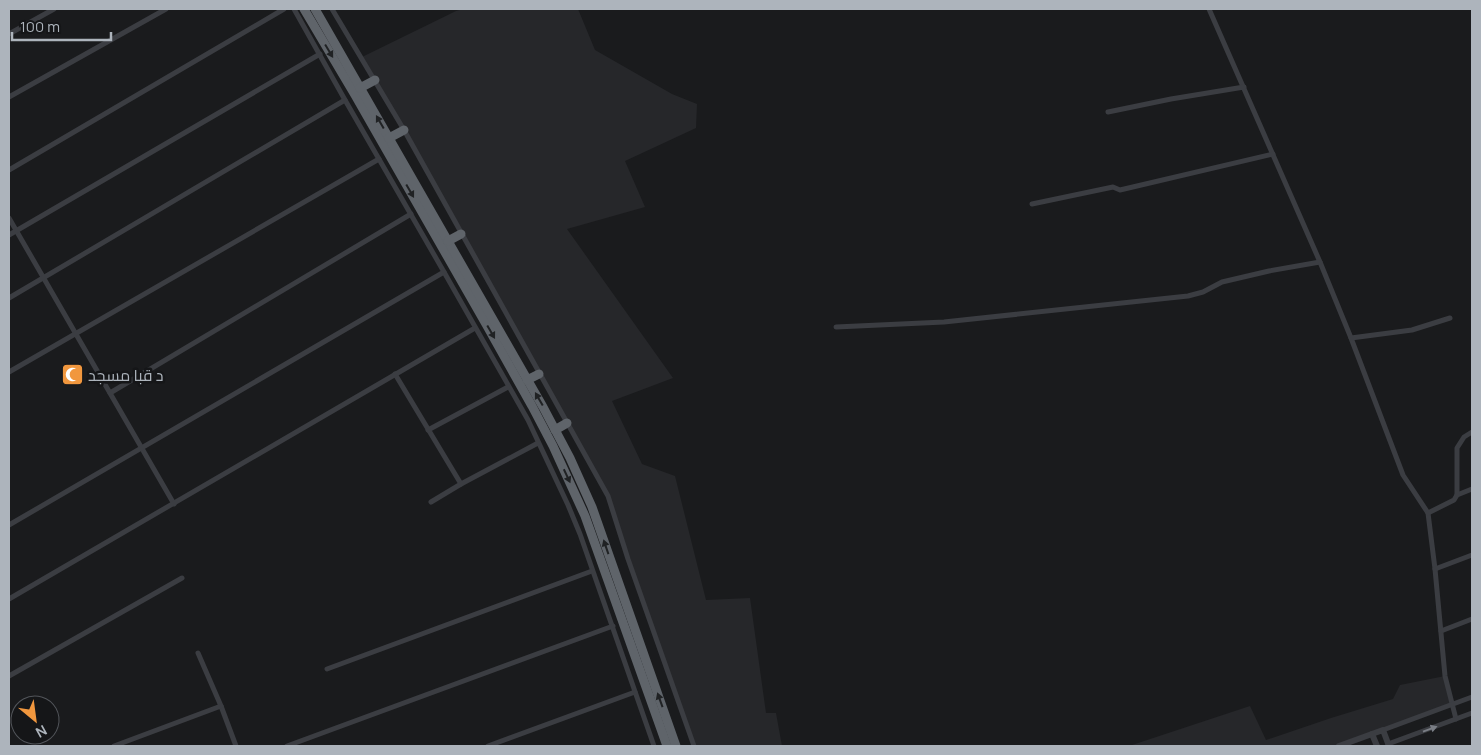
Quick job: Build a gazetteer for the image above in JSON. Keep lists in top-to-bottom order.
{
  "places": {
    "mosque": ["د قبا مسجد"]
  },
  "scale_bar": "100 m",
  "north": "bottom right"
}
